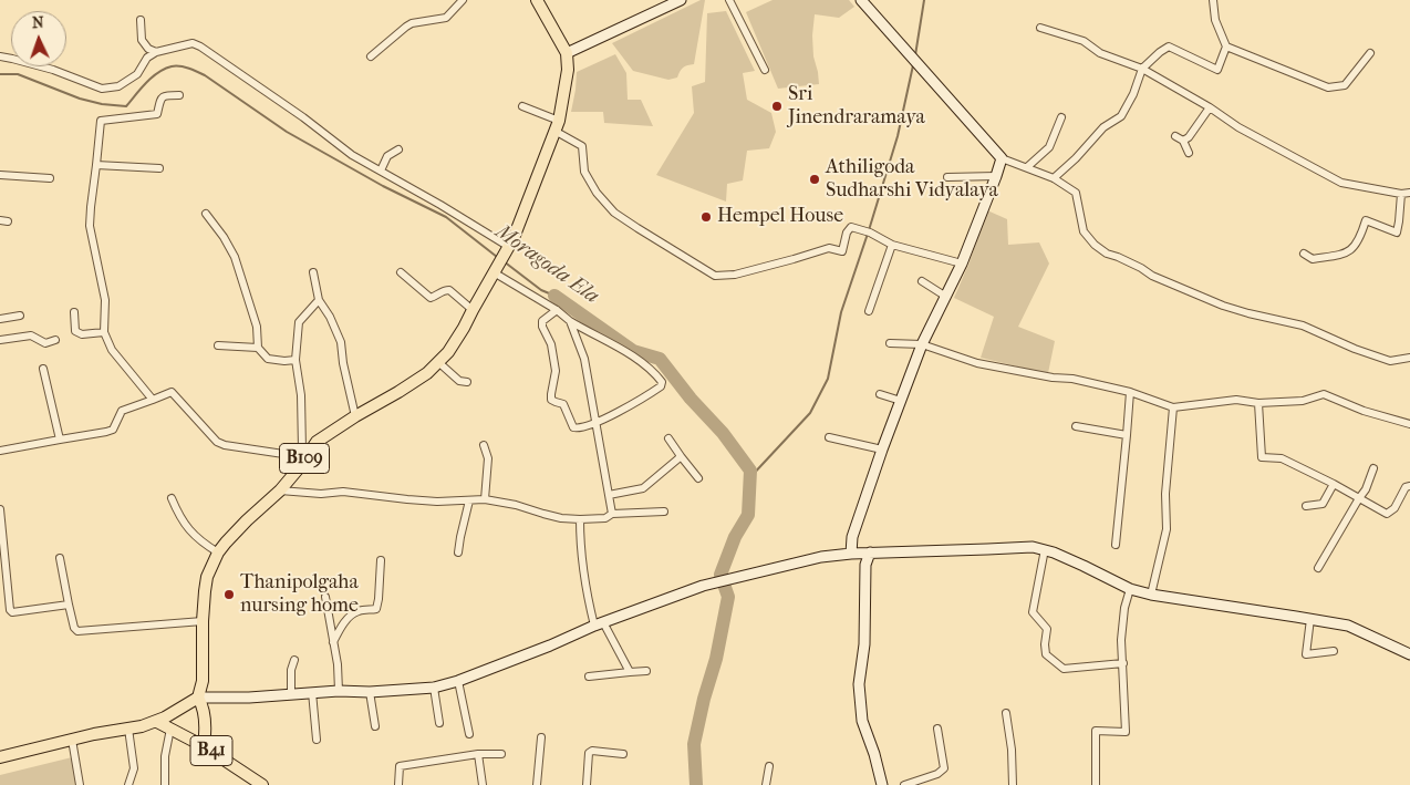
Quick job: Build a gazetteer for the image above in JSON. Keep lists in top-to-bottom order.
{
  "streets": {
    "main road": ["B109", "B41"]
  },
  "water": ["Moragoda Ela"],
  "places": [
    "Sri Jinendraramaya",
    "Athiligoda Sudharshi Vidyalaya",
    "Hempel House",
    "Thanipolgaha nursing home"
  ],
  "north": "top"
}
